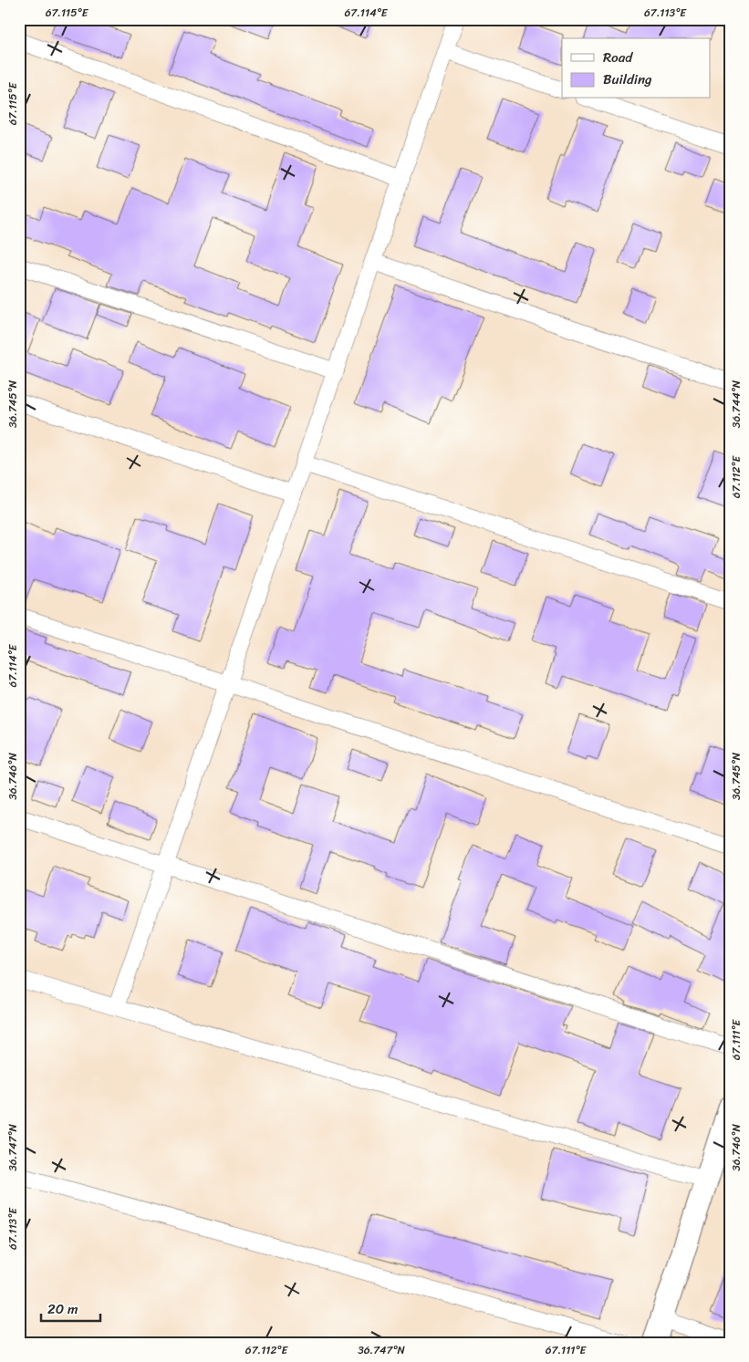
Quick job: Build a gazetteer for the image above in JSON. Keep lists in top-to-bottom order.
{
  "legend": ["Road", "Building"],
  "scale_bar": "20 m",
  "coordinates": [
    "67.115°E",
    "67.114°E",
    "67.113°E",
    "36.744°N",
    "36.745°N",
    "67.112°E",
    "36.746°N",
    "67.111°E",
    "36.747°N"
  ]
}
